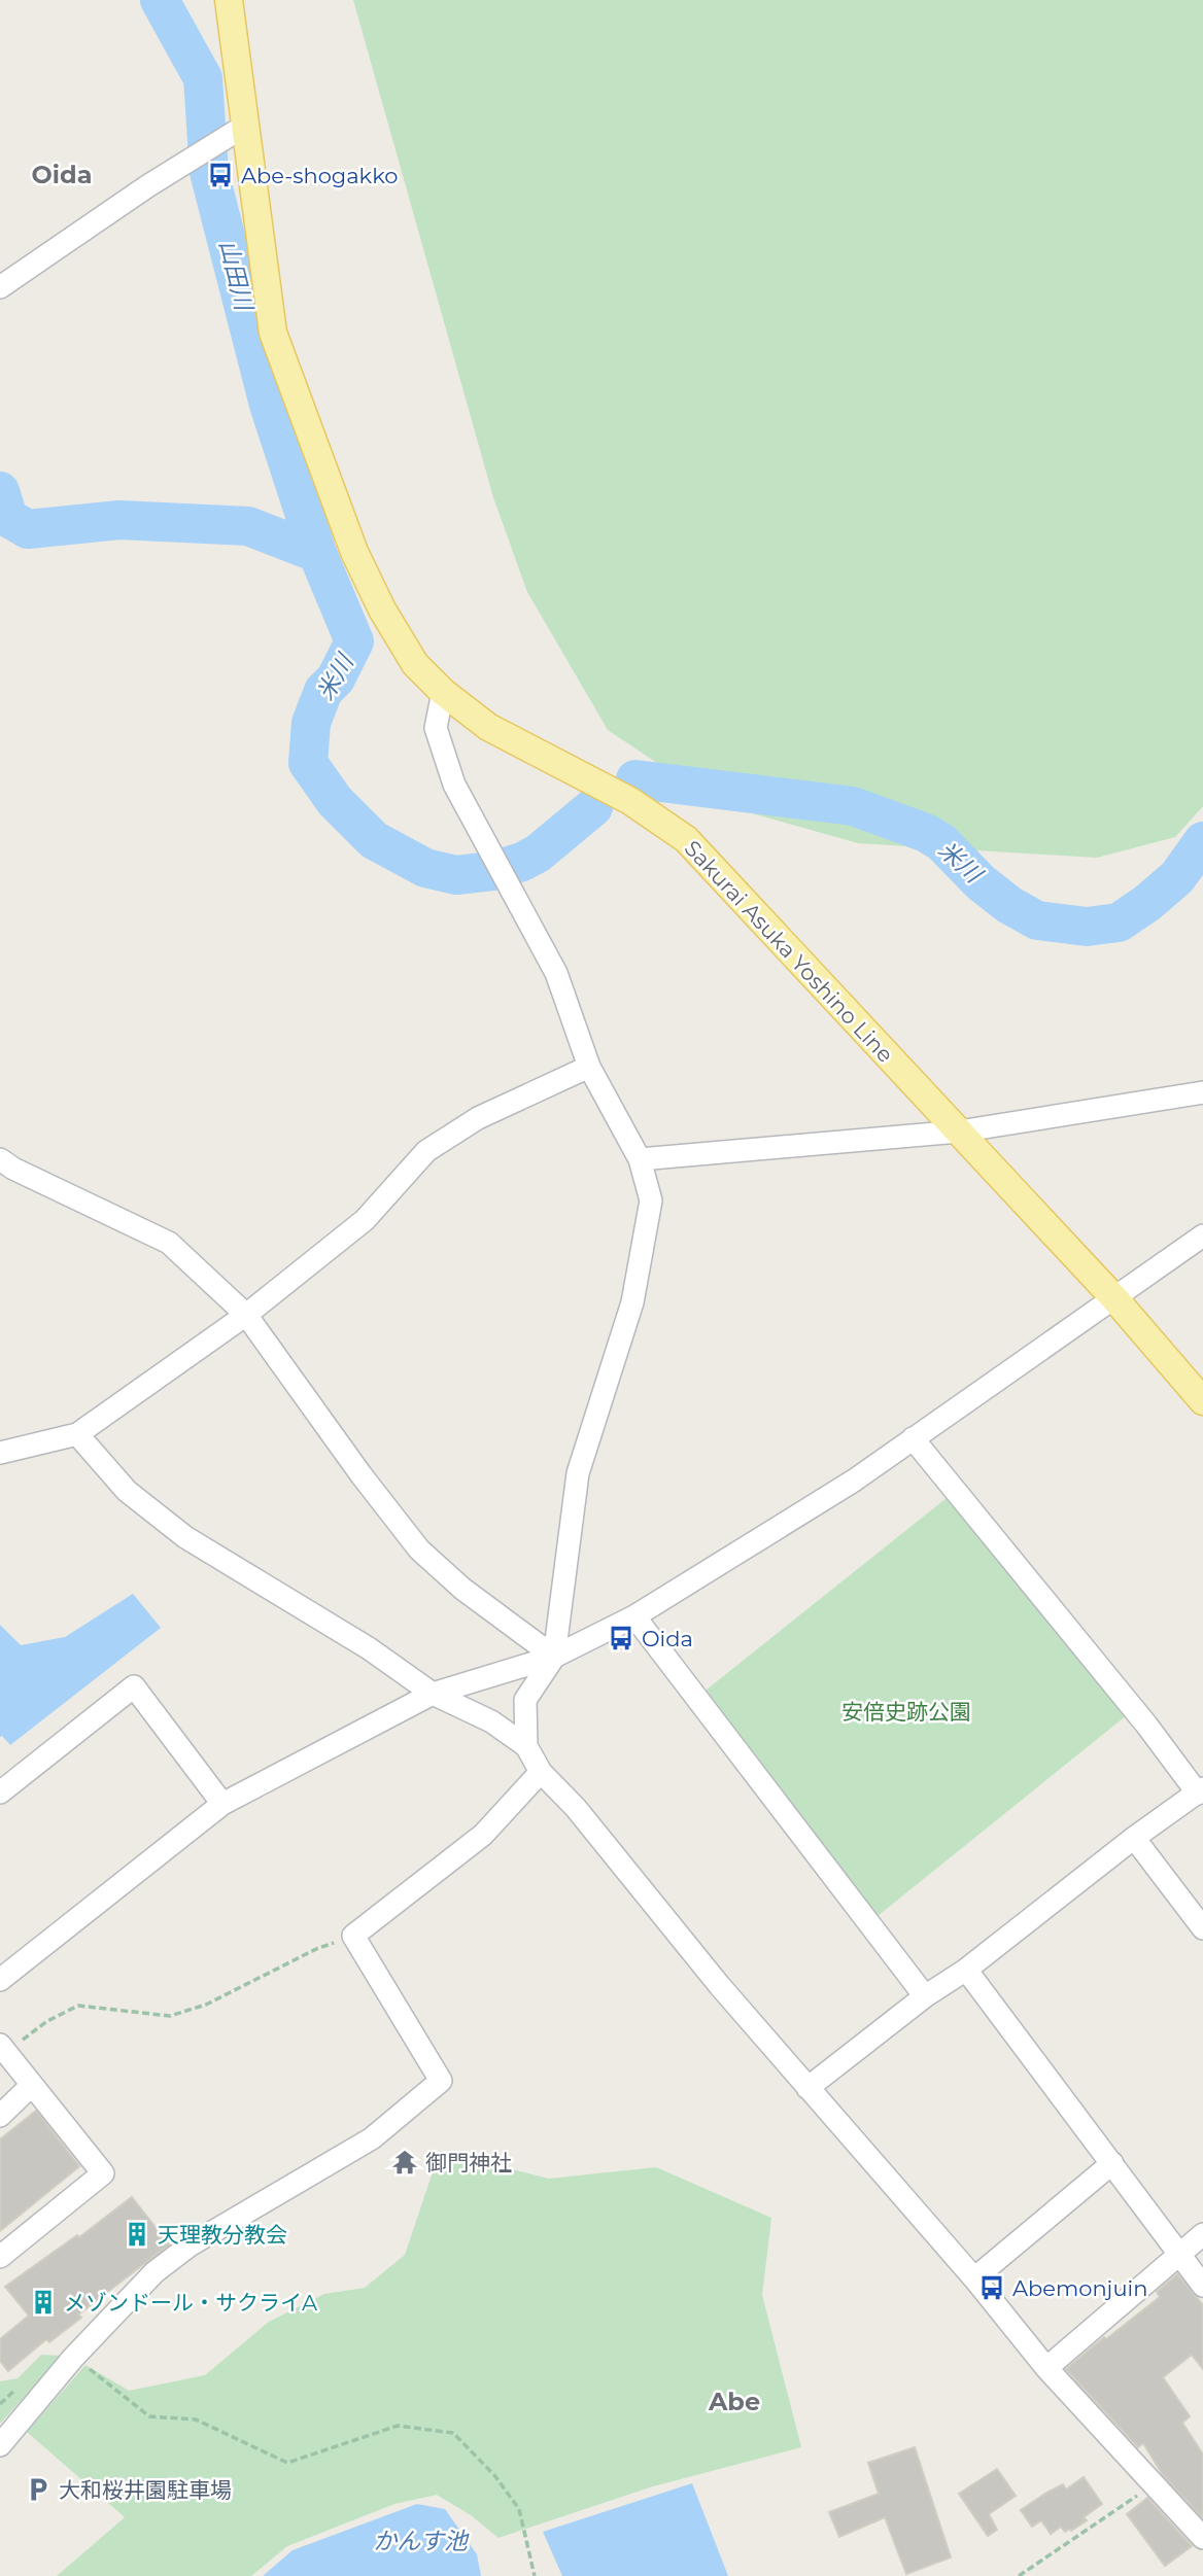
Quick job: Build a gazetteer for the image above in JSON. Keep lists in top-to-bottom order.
{
  "streets": {
    "main road": ["Sakurai Asuka Yoshino Line"]
  },
  "districts": ["Oida", "Abe"],
  "water": ["山田川", "米川", "かんす池"],
  "parks": ["安倍史跡公園"],
  "places": {
    "bus stop": ["Abe-shogakko", "Oida", "Abemonjuin"],
    "temple": ["御門神社"],
    "building": ["天理教分教会", "メゾンドール・サクライA"],
    "parking": ["大和桜井園駐車場"]
  }
}
